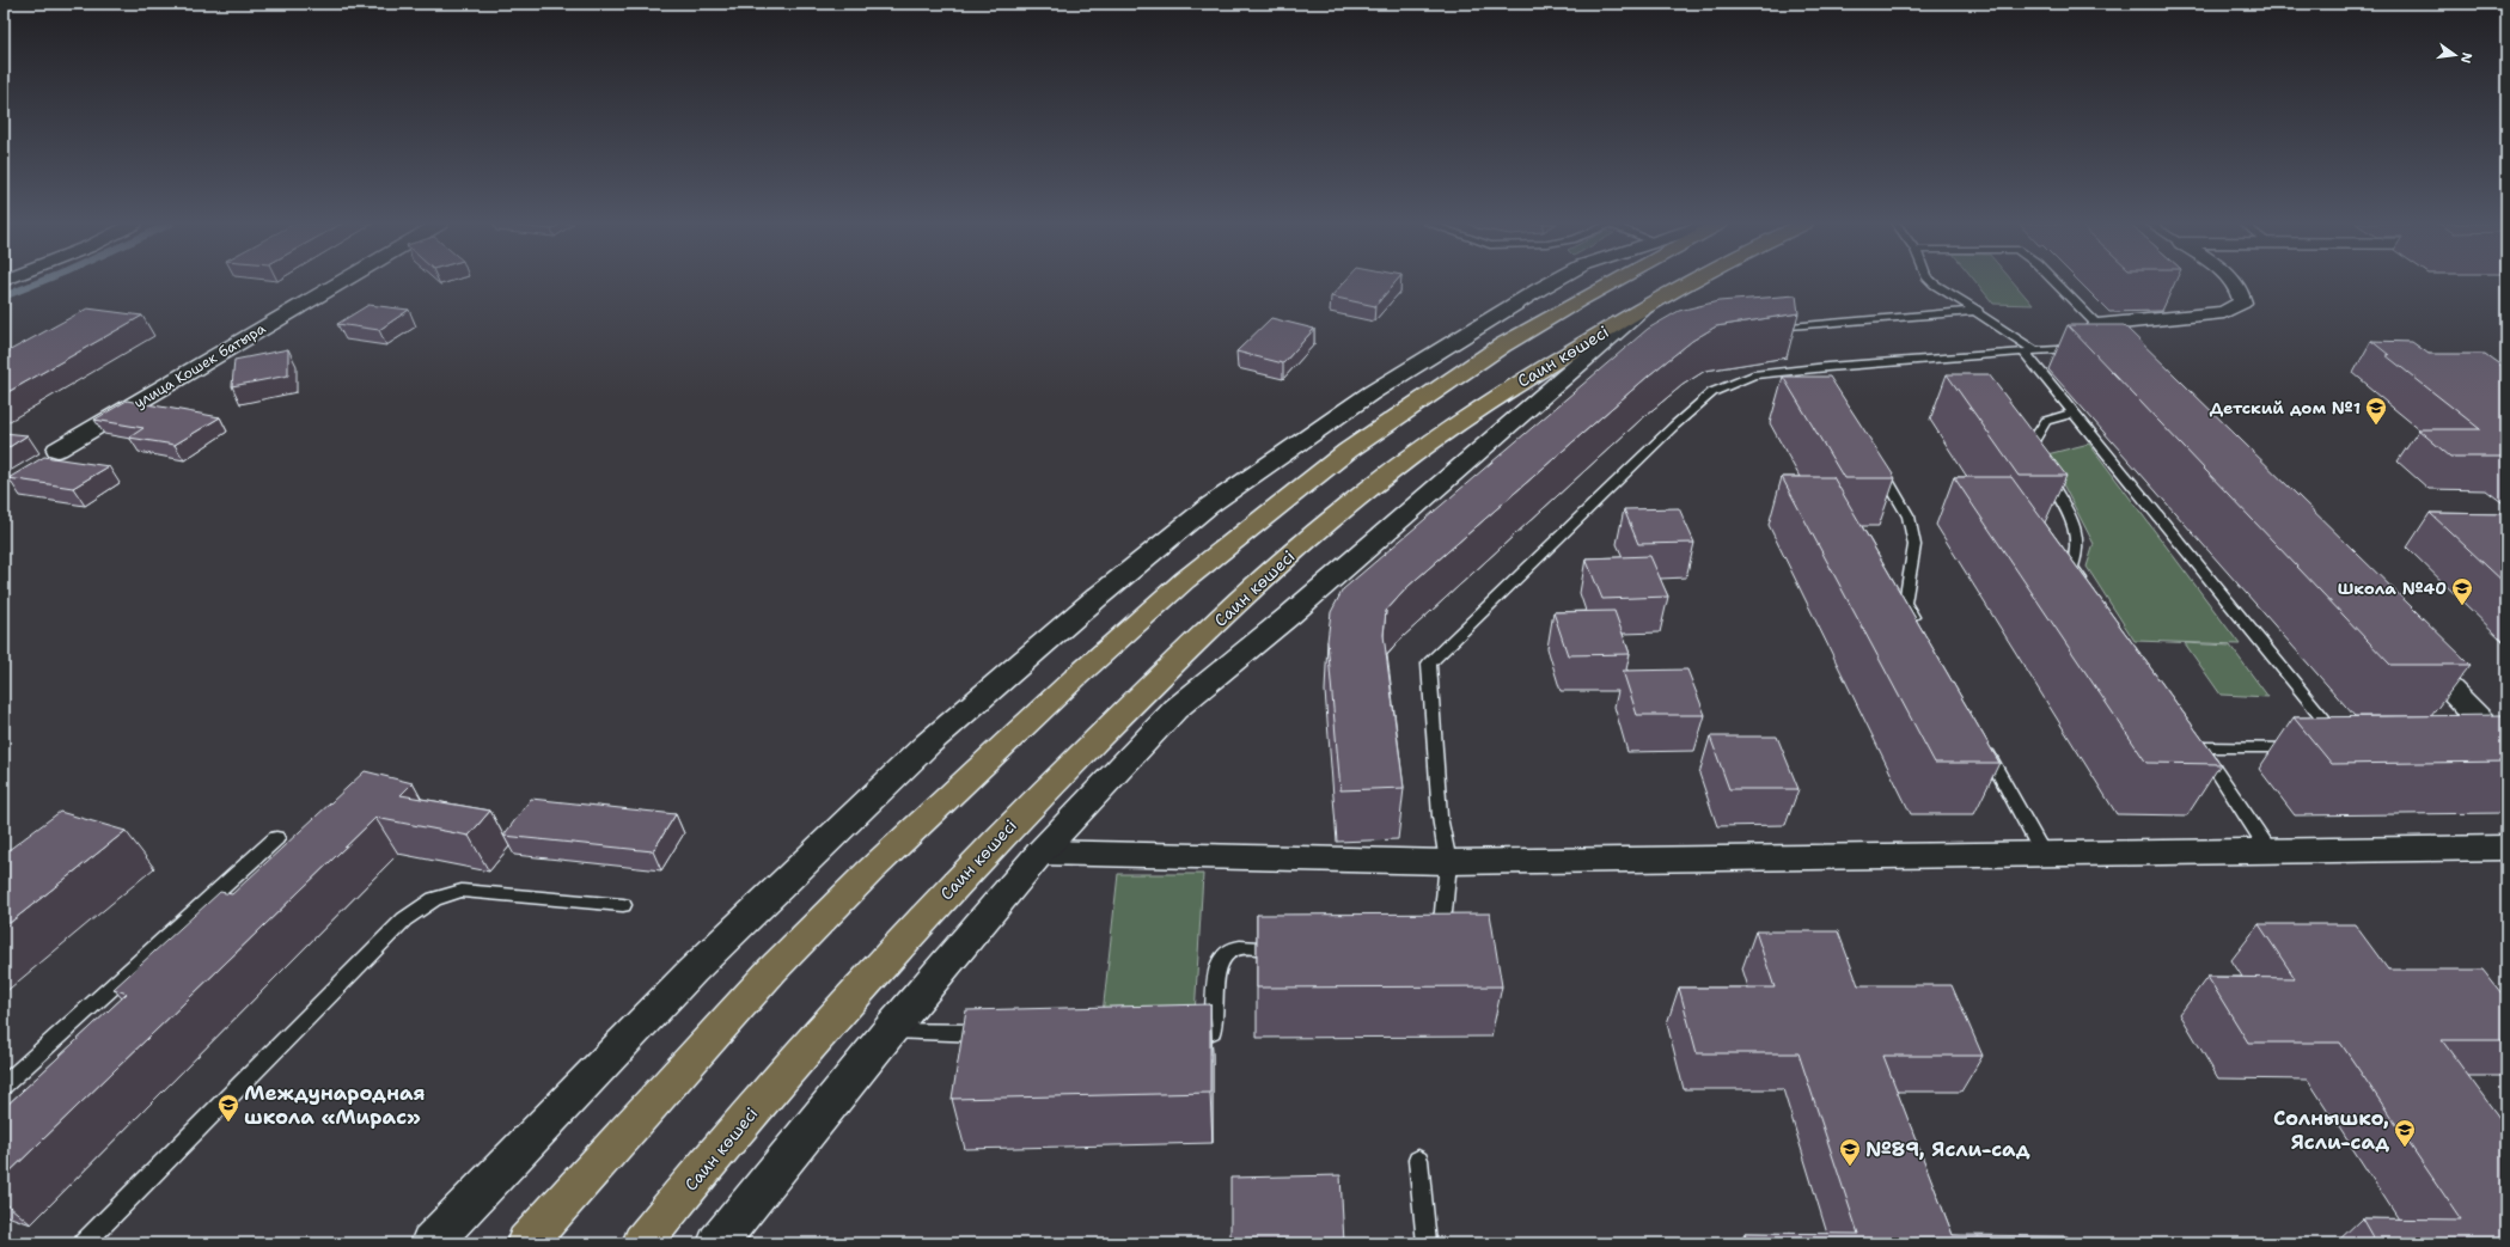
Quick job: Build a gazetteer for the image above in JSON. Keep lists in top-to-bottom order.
{
  "streets": {
    "main road": ["Саин көшесі"],
    "street": ["улица Кошек батыра"]
  },
  "places": {
    "school or university": [
      "Детский дом №1",
      "Школа №40",
      "Международная школа «Мирас»",
      "Солнышко, Ясли-сад",
      "№89, Ясли-сад"
    ]
  },
  "north": "right"
}
